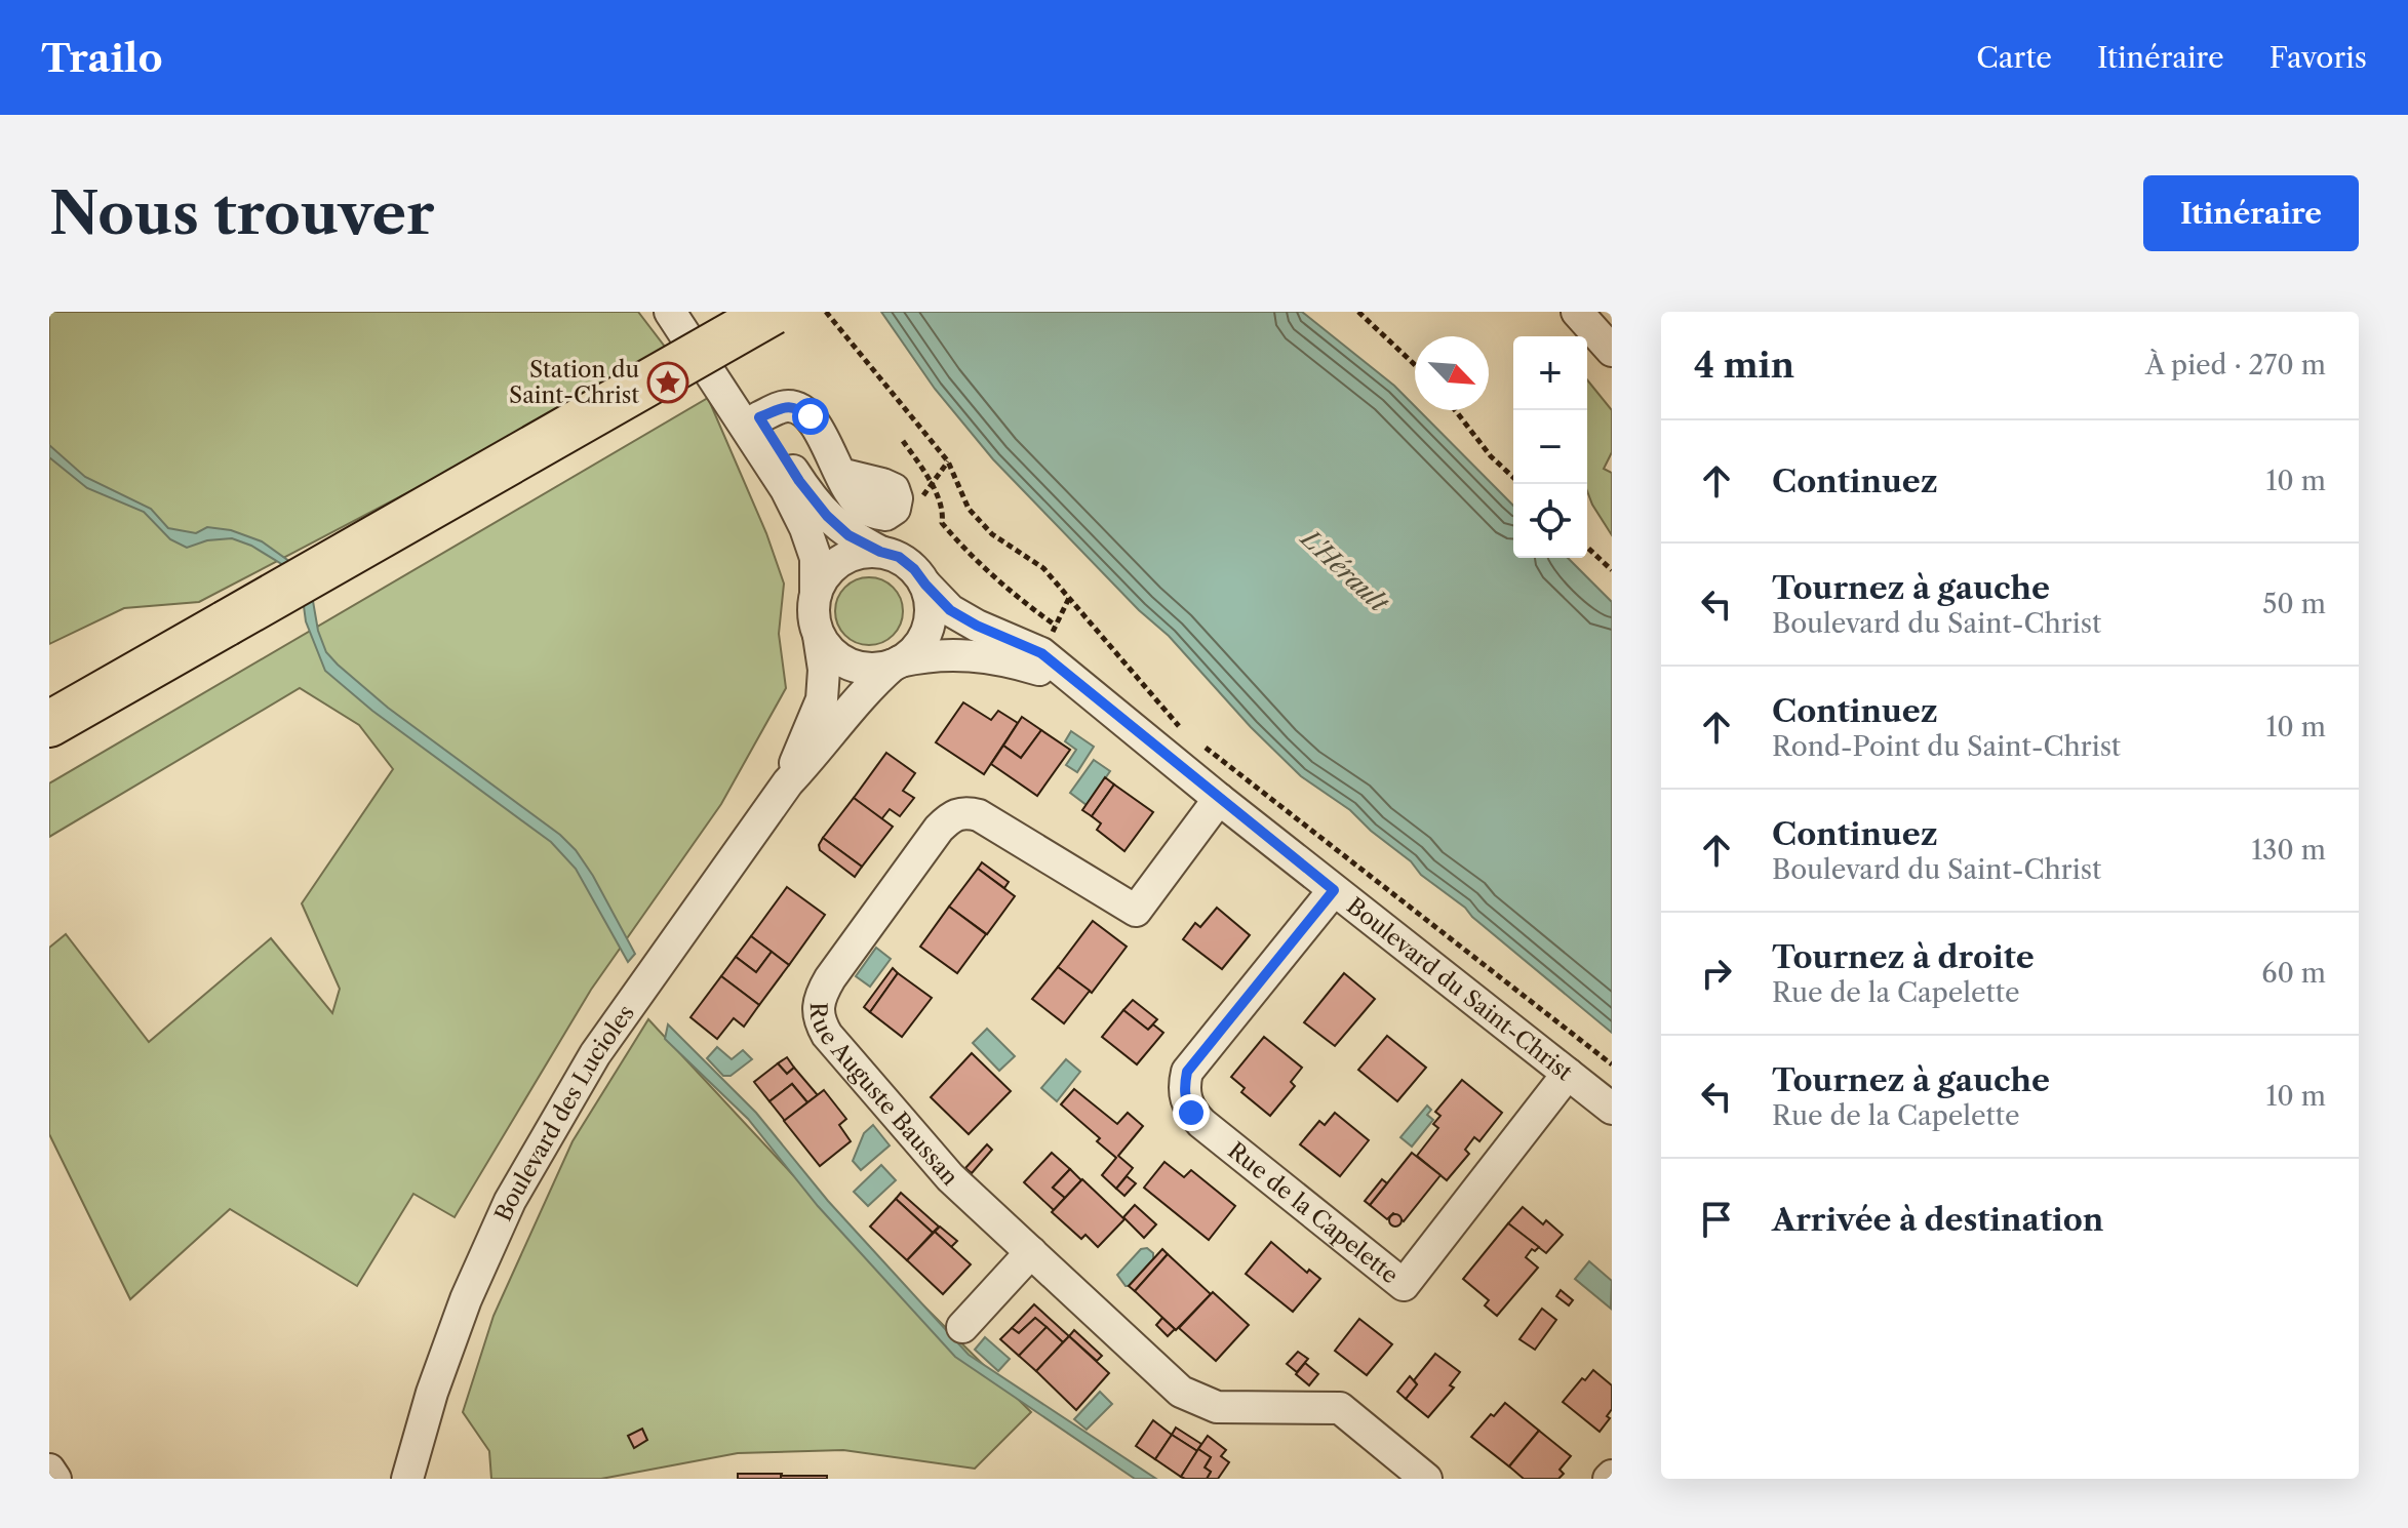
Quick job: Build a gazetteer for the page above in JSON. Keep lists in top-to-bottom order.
{
  "streets": {
    "street": [
      "Boulevard du Saint-Christ",
      "Rue Auguste Baussan",
      "Boulevard des Lucioles",
      "Rue de la Capelette"
    ]
  },
  "crossings": [
    ["Boulevard du Saint-Christ", "Rue Auguste Baussan"],
    ["Boulevard du Saint-Christ", "Boulevard des Lucioles"],
    ["Boulevard du Saint-Christ", "Rue de la Capelette"]
  ],
  "water": ["L'Hérault"],
  "places": {
    "place": ["Station du Saint-Christ"]
  },
  "north": "bottom right",
  "page": {
    "header": "Trailo",
    "nav": ["Carte", "Itinéraire", "Favoris"],
    "buttons": "Itinéraire",
    "title": "Nous trouver",
    "heading": ["4 min", "À pied · 270 m"],
    "map_buttons": ["+", "−"],
    "list": [
      ["Continuez", "10 m"],
      ["Tournez à gauche", "Boulevard du Saint-Christ", "50 m"],
      ["Continuez", "Rond-Point du Saint-Christ", "10 m"],
      ["Continuez", "Boulevard du Saint-Christ", "130 m"],
      ["Tournez à droite", "Rue de la Capelette", "60 m"],
      ["Tournez à gauche", "Rue de la Capelette", "10 m"],
      "Arrivée à destination"
    ]
  }
}
